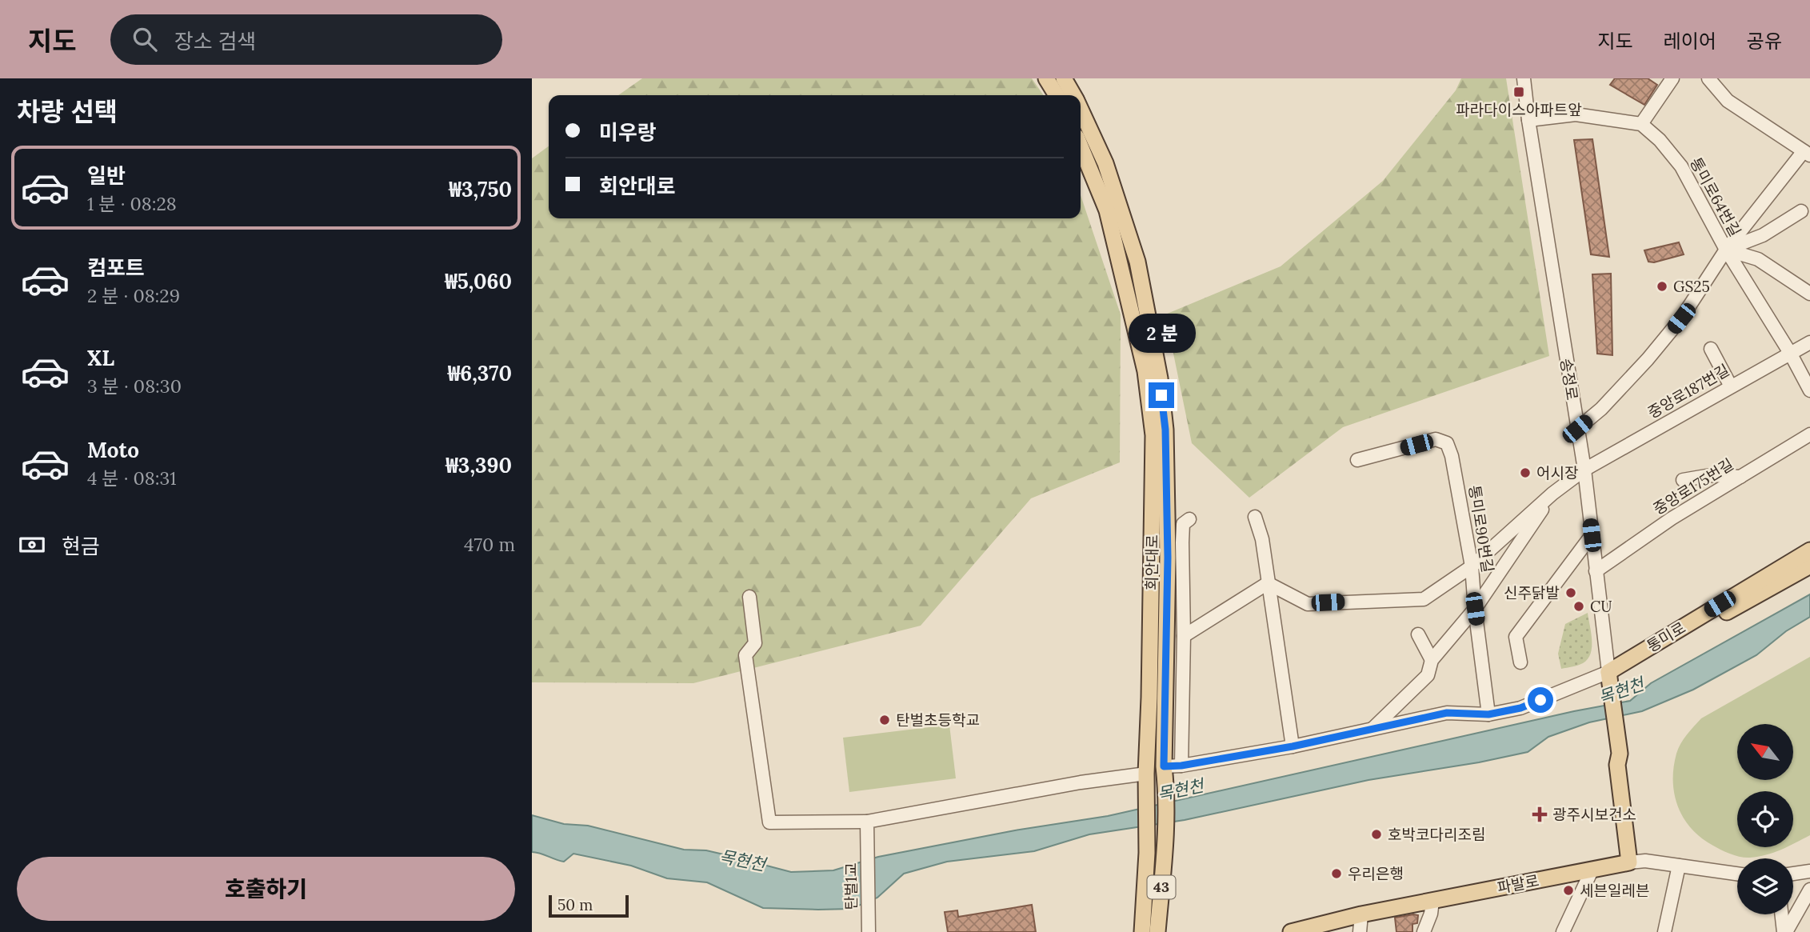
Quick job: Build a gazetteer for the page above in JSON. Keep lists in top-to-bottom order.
{
  "streets": {
    "main road": [
      "회안대로",
      "통미로",
      "파발로",
      "43"
    ],
    "street": [
      "통미로64번길",
      "송정로",
      "중앙로187번길",
      "중앙로175번길",
      "통미로90번길",
      "탄벌1교"
    ]
  },
  "crossings": [
    ["통미로64번길", "중앙로187번길"],
    ["송정로", "중앙로187번길"],
    ["송정로", "중앙로175번길"],
    ["송정로", "통미로"],
    ["통미로90번길", "통미로"],
    ["회안대로", "통미로"]
  ],
  "water": ["목현천"],
  "places": {
    "transit": ["파라다이스아파트앞"],
    "other": [
      "GS25",
      "어시장",
      "신주닭발",
      "CU",
      "탄벌초등학교",
      "호박코다리조림",
      "우리은행",
      "세븐일레븐"
    ],
    "health": ["광주시보건소"]
  },
  "scale_bar": "50 m",
  "north": "top left",
  "page": {
    "header": "지도",
    "search": "장소 검색",
    "nav": ["지도", "레이어", "공유"],
    "heading": "차량 선택",
    "banner": ["미우랑", "회안대로"],
    "list": [
      {
        "name": "일반",
        "note": "1 분 · 08:28",
        "value": "₩3,750"
      },
      {
        "name": "컴포트",
        "note": "2 분 · 08:29",
        "value": "₩5,060"
      },
      {
        "name": "XL",
        "note": "3 분 · 08:30",
        "value": "₩6,370"
      },
      {
        "name": "Moto",
        "note": "4 분 · 08:31",
        "value": "₩3,390"
      }
    ],
    "bubble": "2 분",
    "pay": ["현금", "470 m"],
    "buttons": "호출하기",
    "scale": "50 m"
  }
}
